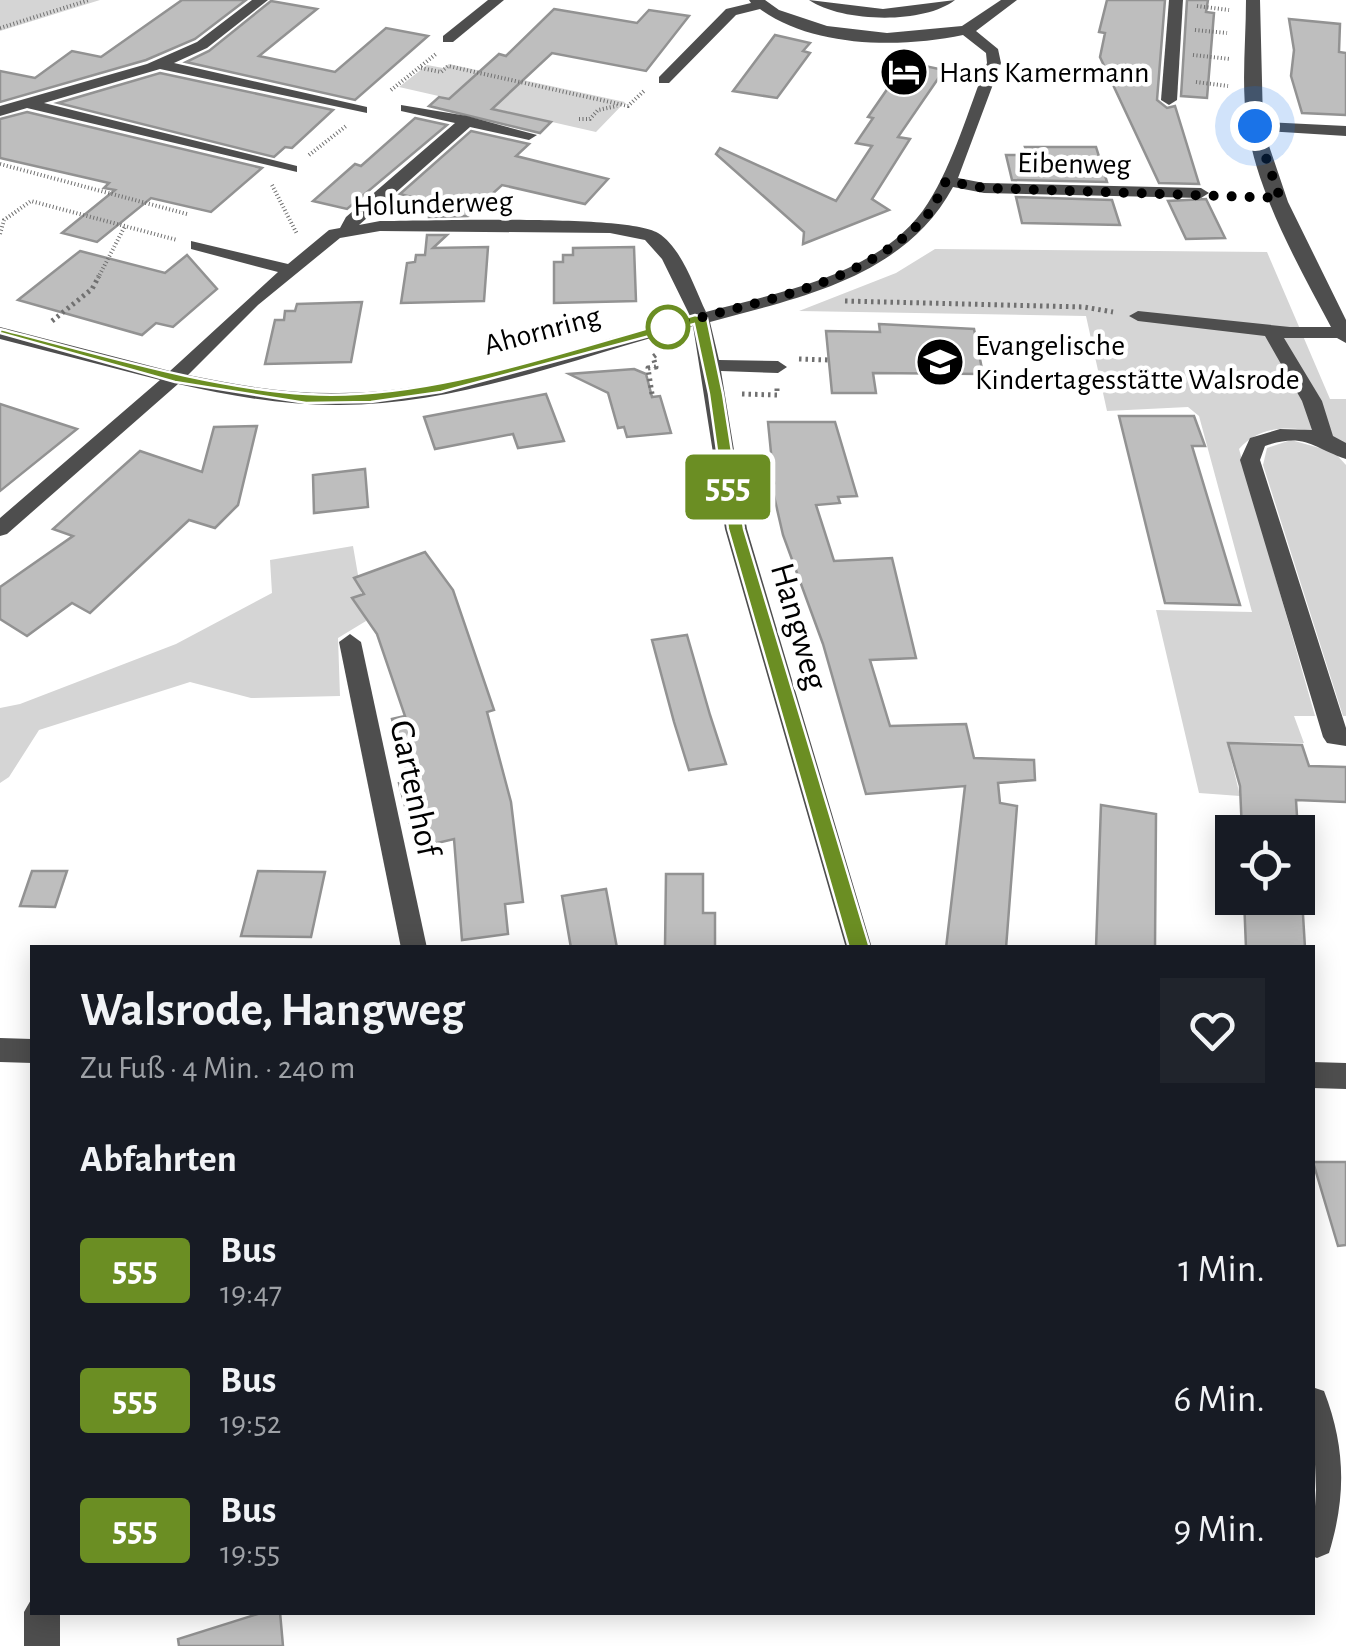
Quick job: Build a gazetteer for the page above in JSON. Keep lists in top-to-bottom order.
{
  "streets": {
    "street": [
      "Eibenweg",
      "Holunderweg",
      "Ahornring",
      "Hangweg",
      "Gartenhof"
    ]
  },
  "crossings": [
    ["Eibenweg", "Ahornring"],
    ["Holunderweg", "Ahornring"],
    ["Holunderweg", "Hangweg"],
    ["Ahornring", "Hangweg"]
  ],
  "places": {
    "hotel": ["Hans Kamermann"],
    "school or university": ["Evangelische Kindertagesstätte Walsrode"]
  },
  "lines": ["bus line 555"],
  "page": {
    "on_map": "555",
    "heading": [
      ["Walsrode, Hangweg", "Zu Fuß · 4 Min. · 240 m"],
      "Abfahrten"
    ],
    "list": [
      {
        "mark": "555",
        "name": "Bus",
        "note": "19:47",
        "value": "1 Min."
      },
      {
        "mark": "555",
        "name": "Bus",
        "note": "19:52",
        "value": "6 Min."
      },
      {
        "mark": "555",
        "name": "Bus",
        "note": "19:55",
        "value": "9 Min."
      }
    ]
  }
}
